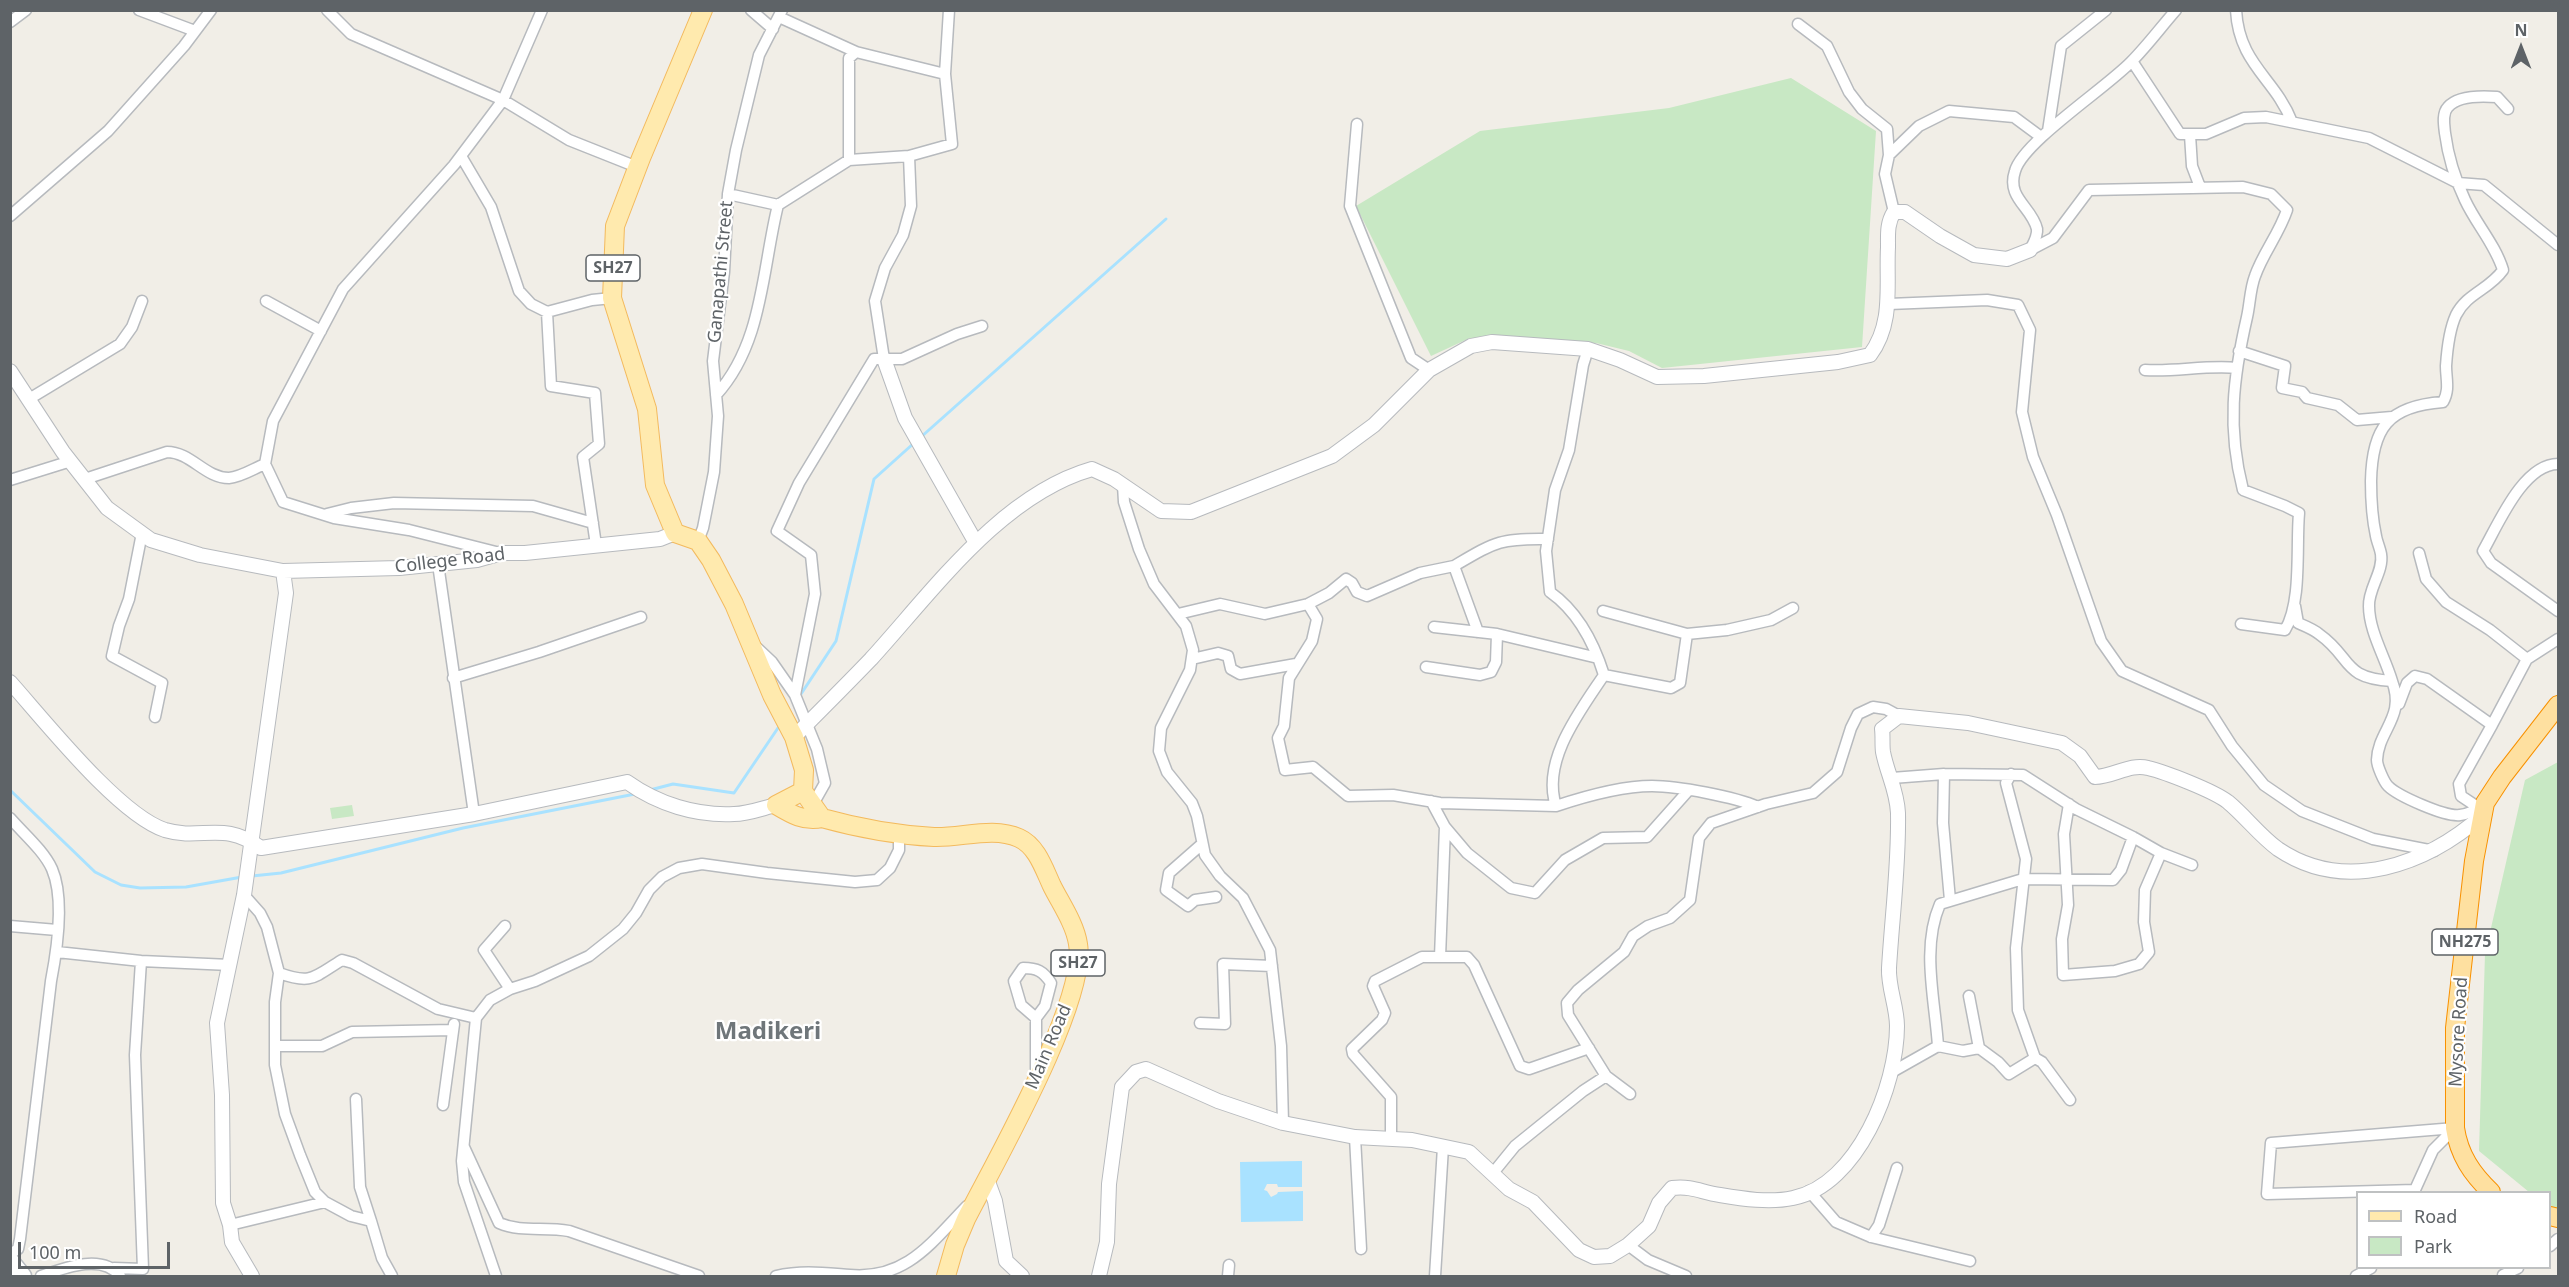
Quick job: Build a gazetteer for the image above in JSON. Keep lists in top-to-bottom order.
{
  "streets": {
    "highway": ["NH275", "Mysore Road"],
    "main road": ["SH27", "Main Road"],
    "street": ["Ganapathi Street", "College Road"]
  },
  "crossings": [
    ["SH27", "College Road"],
    ["SH27", "Main Road"]
  ],
  "districts": ["Madikeri"],
  "legend": ["Road", "Park"],
  "scale_bar": "100 m",
  "north": "top"
}
